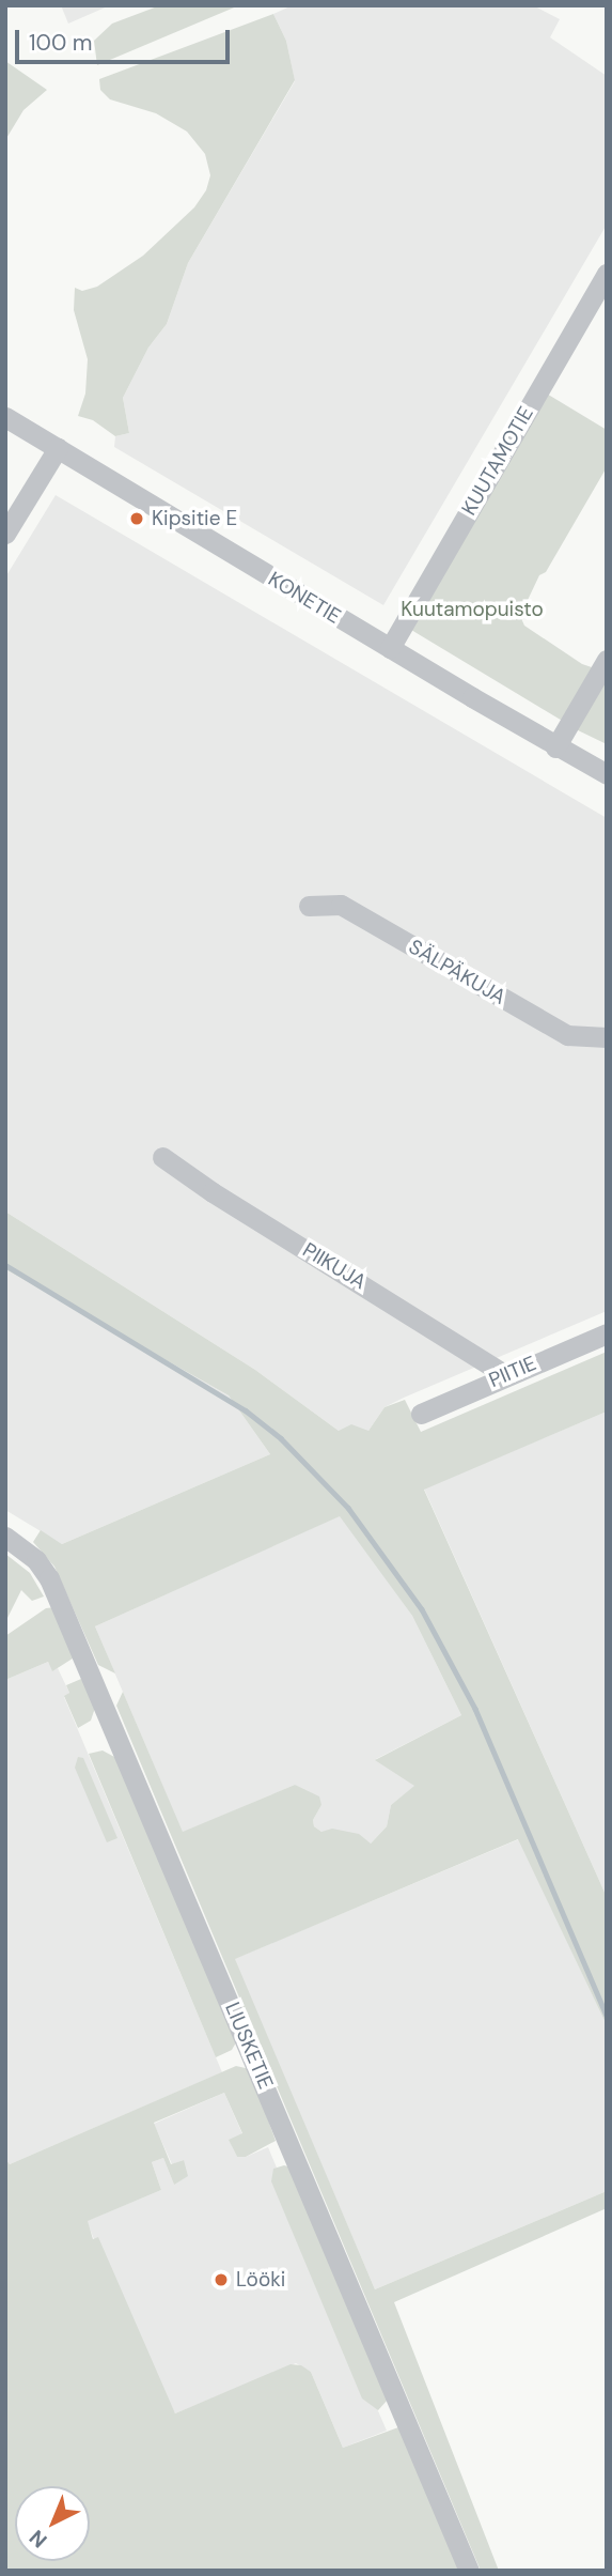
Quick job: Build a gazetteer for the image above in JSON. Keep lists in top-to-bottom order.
{
  "streets": {
    "street": [
      "KUUTAMOTIE",
      "KONETIE",
      "SÄLPÄKUJA",
      "PIIKUJA",
      "PIITIE",
      "LIUSKETIE"
    ]
  },
  "crossings": [
    ["KUUTAMOTIE", "KONETIE"],
    ["PIIKUJA", "PIITIE"]
  ],
  "parks": ["Kuutamopuisto"],
  "places": ["Kipsitie E", "Lööki"],
  "scale_bar": "100 m",
  "north": "bottom left"
}
